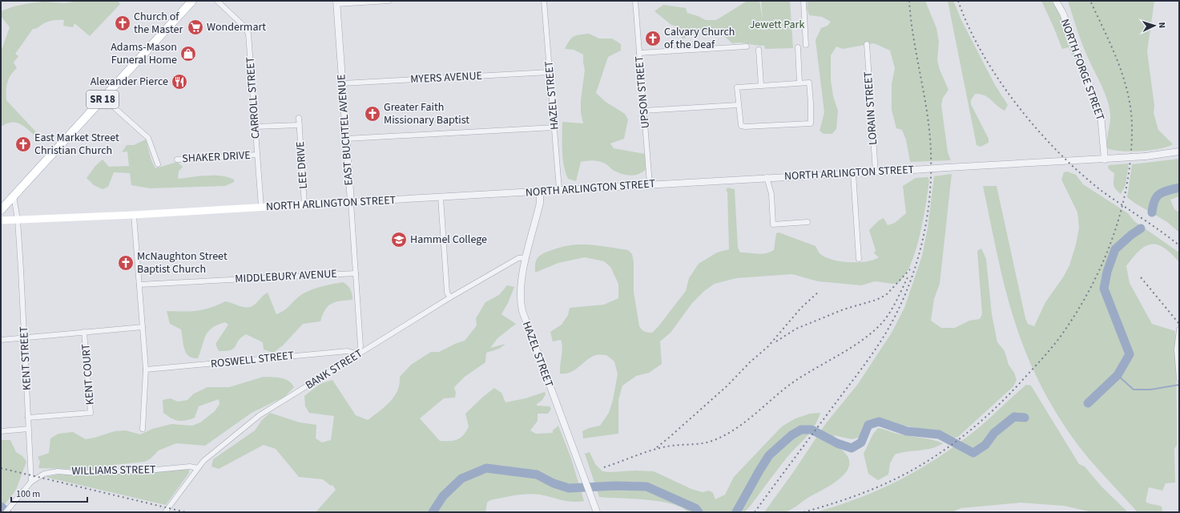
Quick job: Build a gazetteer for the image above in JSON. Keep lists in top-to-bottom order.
{
  "streets": {
    "main road": ["SR 18", "NORTH ARLINGTON STREET"],
    "street": [
      "NORTH FORGE STREET",
      "MYERS AVENUE",
      "UPSON STREET",
      "HAZEL STREET",
      "CARROLL STREET",
      "LORAIN STREET",
      "EAST BUCHTEL AVENUE",
      "SHAKER DRIVE",
      "LEE DRIVE",
      "MIDDLEBURY AVENUE",
      "KENT STREET",
      "ROSWELL STREET",
      "BANK STREET",
      "KENT COURT",
      "WILLIAMS STREET"
    ]
  },
  "crossings": [
    ["NORTH FORGE STREET", "NORTH ARLINGTON STREET"],
    ["MYERS AVENUE", "HAZEL STREET"],
    ["MYERS AVENUE", "EAST BUCHTEL AVENUE"],
    ["UPSON STREET", "NORTH ARLINGTON STREET"],
    ["HAZEL STREET", "NORTH ARLINGTON STREET"],
    ["HAZEL STREET", "BANK STREET"],
    ["CARROLL STREET", "SHAKER DRIVE"],
    ["CARROLL STREET", "LEE DRIVE"],
    ["CARROLL STREET", "NORTH ARLINGTON STREET"],
    ["SR 18", "KENT STREET"],
    ["LORAIN STREET", "NORTH ARLINGTON STREET"],
    ["EAST BUCHTEL AVENUE", "NORTH ARLINGTON STREET"],
    ["EAST BUCHTEL AVENUE", "MIDDLEBURY AVENUE"],
    ["EAST BUCHTEL AVENUE", "ROSWELL STREET"],
    ["EAST BUCHTEL AVENUE", "BANK STREET"],
    ["LEE DRIVE", "NORTH ARLINGTON STREET"],
    ["NORTH ARLINGTON STREET", "KENT STREET"],
    ["KENT STREET", "KENT COURT"],
    ["KENT STREET", "WILLIAMS STREET"],
    ["ROSWELL STREET", "BANK STREET"],
    ["BANK STREET", "WILLIAMS STREET"]
  ],
  "parks": ["Jewett Park"],
  "places": {
    "church": [
      "Church of the Master",
      "Calvary Church of the Deaf",
      "Greater Faith Missionary Baptist",
      "East Market Street Christian Church",
      "McNaughton Street Baptist Church"
    ],
    "supermarket": ["Wondermart"],
    "shop": ["Adams-Mason Funeral Home"],
    "restaurant": ["Alexander Pierce"],
    "school or university": ["Hammel College"]
  },
  "scale_bar": "100 m",
  "north": "right"
}
